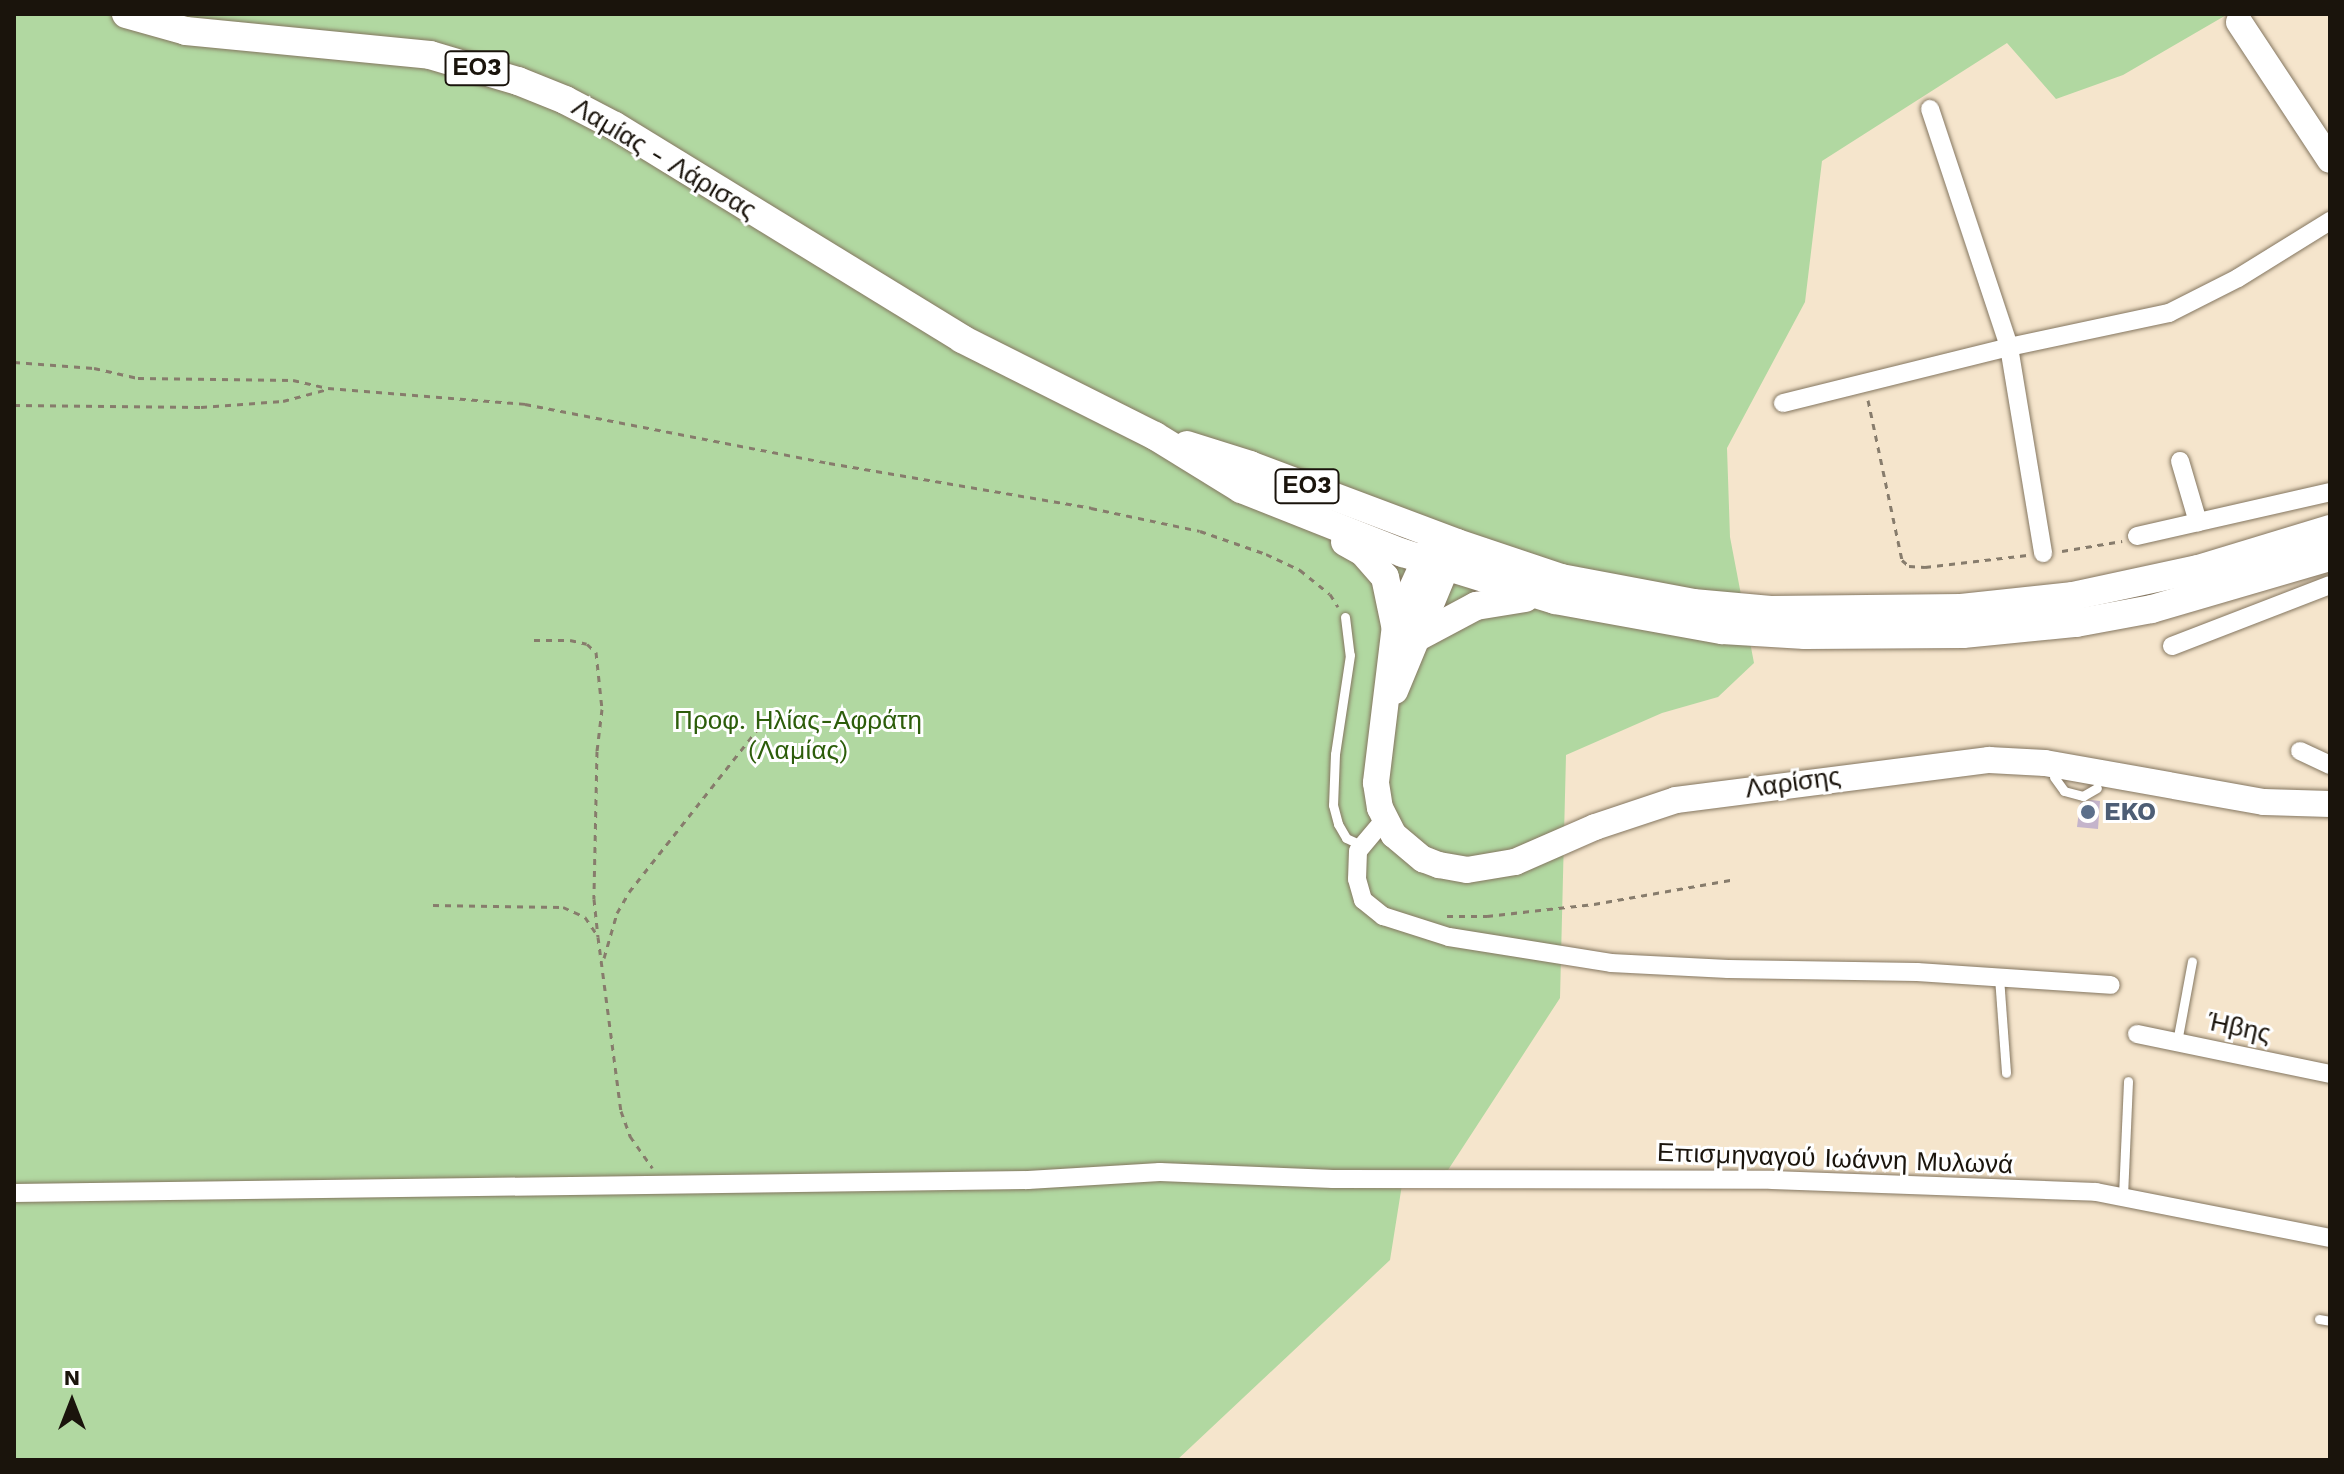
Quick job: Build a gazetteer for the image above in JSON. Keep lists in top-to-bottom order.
{
  "streets": {
    "main road": ["ΕΟ3", "Λαμίας - Λάρισας", "Λαρίσης"],
    "street": ["Ήβης", "Επισμηναγού Ιωάννη Μυλωνά"]
  },
  "crossings": [
    ["ΕΟ3", "Λαμίας - Λάρισας"],
    ["ΕΟ3", "Λαρίσης"]
  ],
  "parks": ["Προφ. Ηλίας-Αφράτη (Λαμίας)"],
  "places": ["EKO"],
  "north": "top"
}
